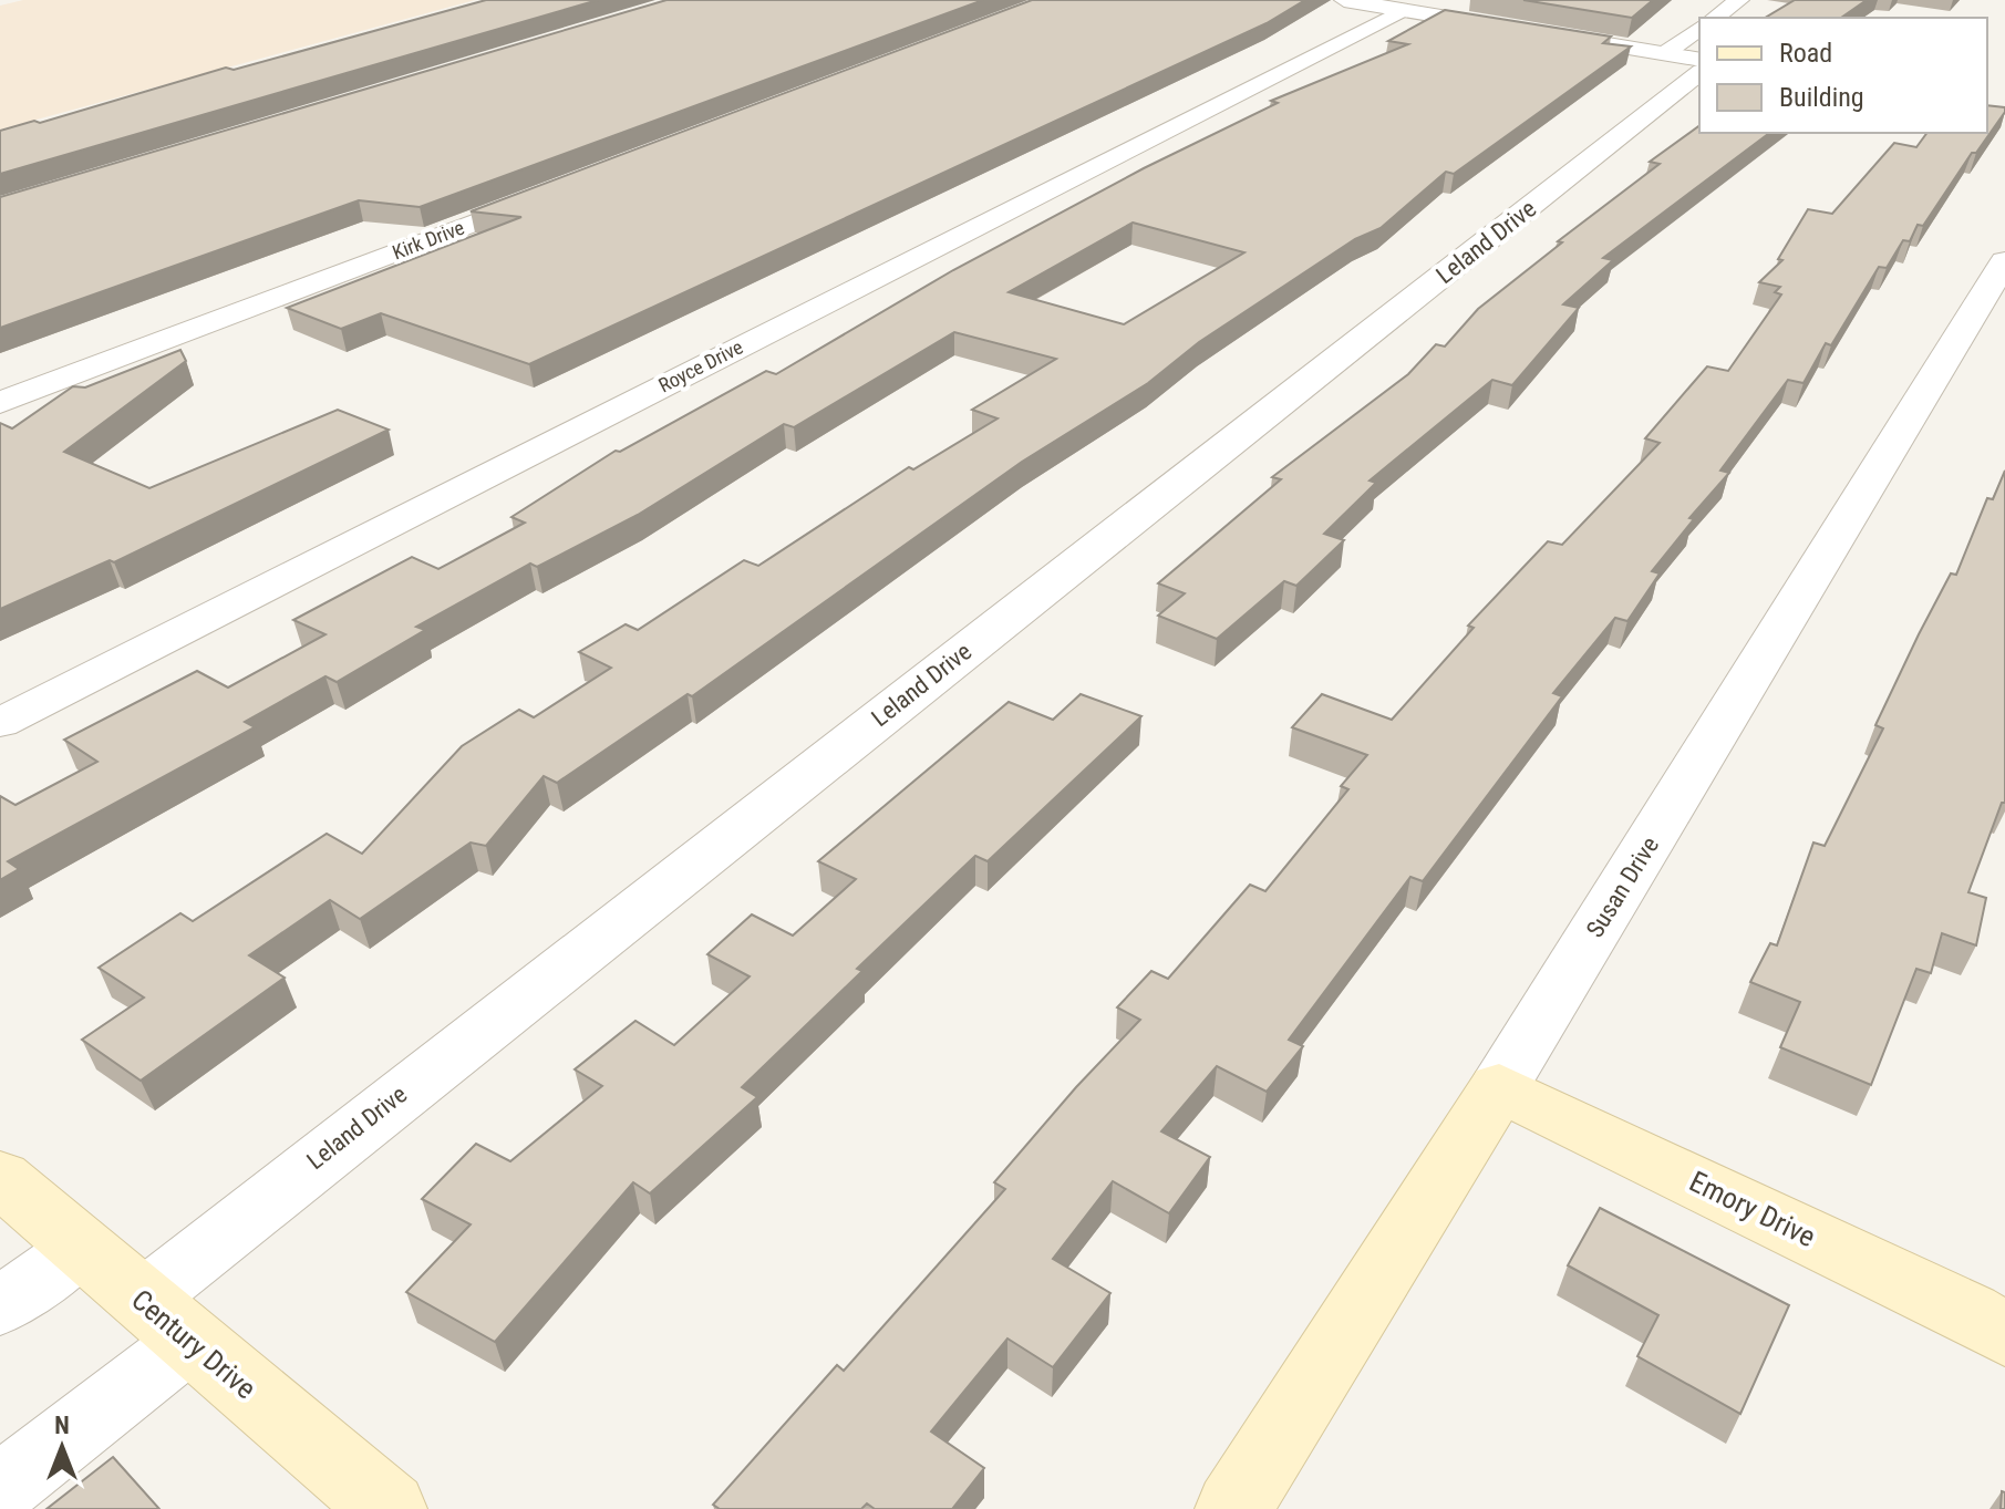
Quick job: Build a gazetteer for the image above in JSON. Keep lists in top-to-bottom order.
{
  "streets": {
    "main road": ["Susan Drive", "Emory Drive", "Century Drive"],
    "street": ["Kirk Drive", "Leland Drive", "Royce Drive"]
  },
  "crossings": [
    ["Leland Drive", "Century Drive"],
    ["Susan Drive", "Emory Drive"]
  ],
  "legend": ["Road", "Building"],
  "north": "top"
}
